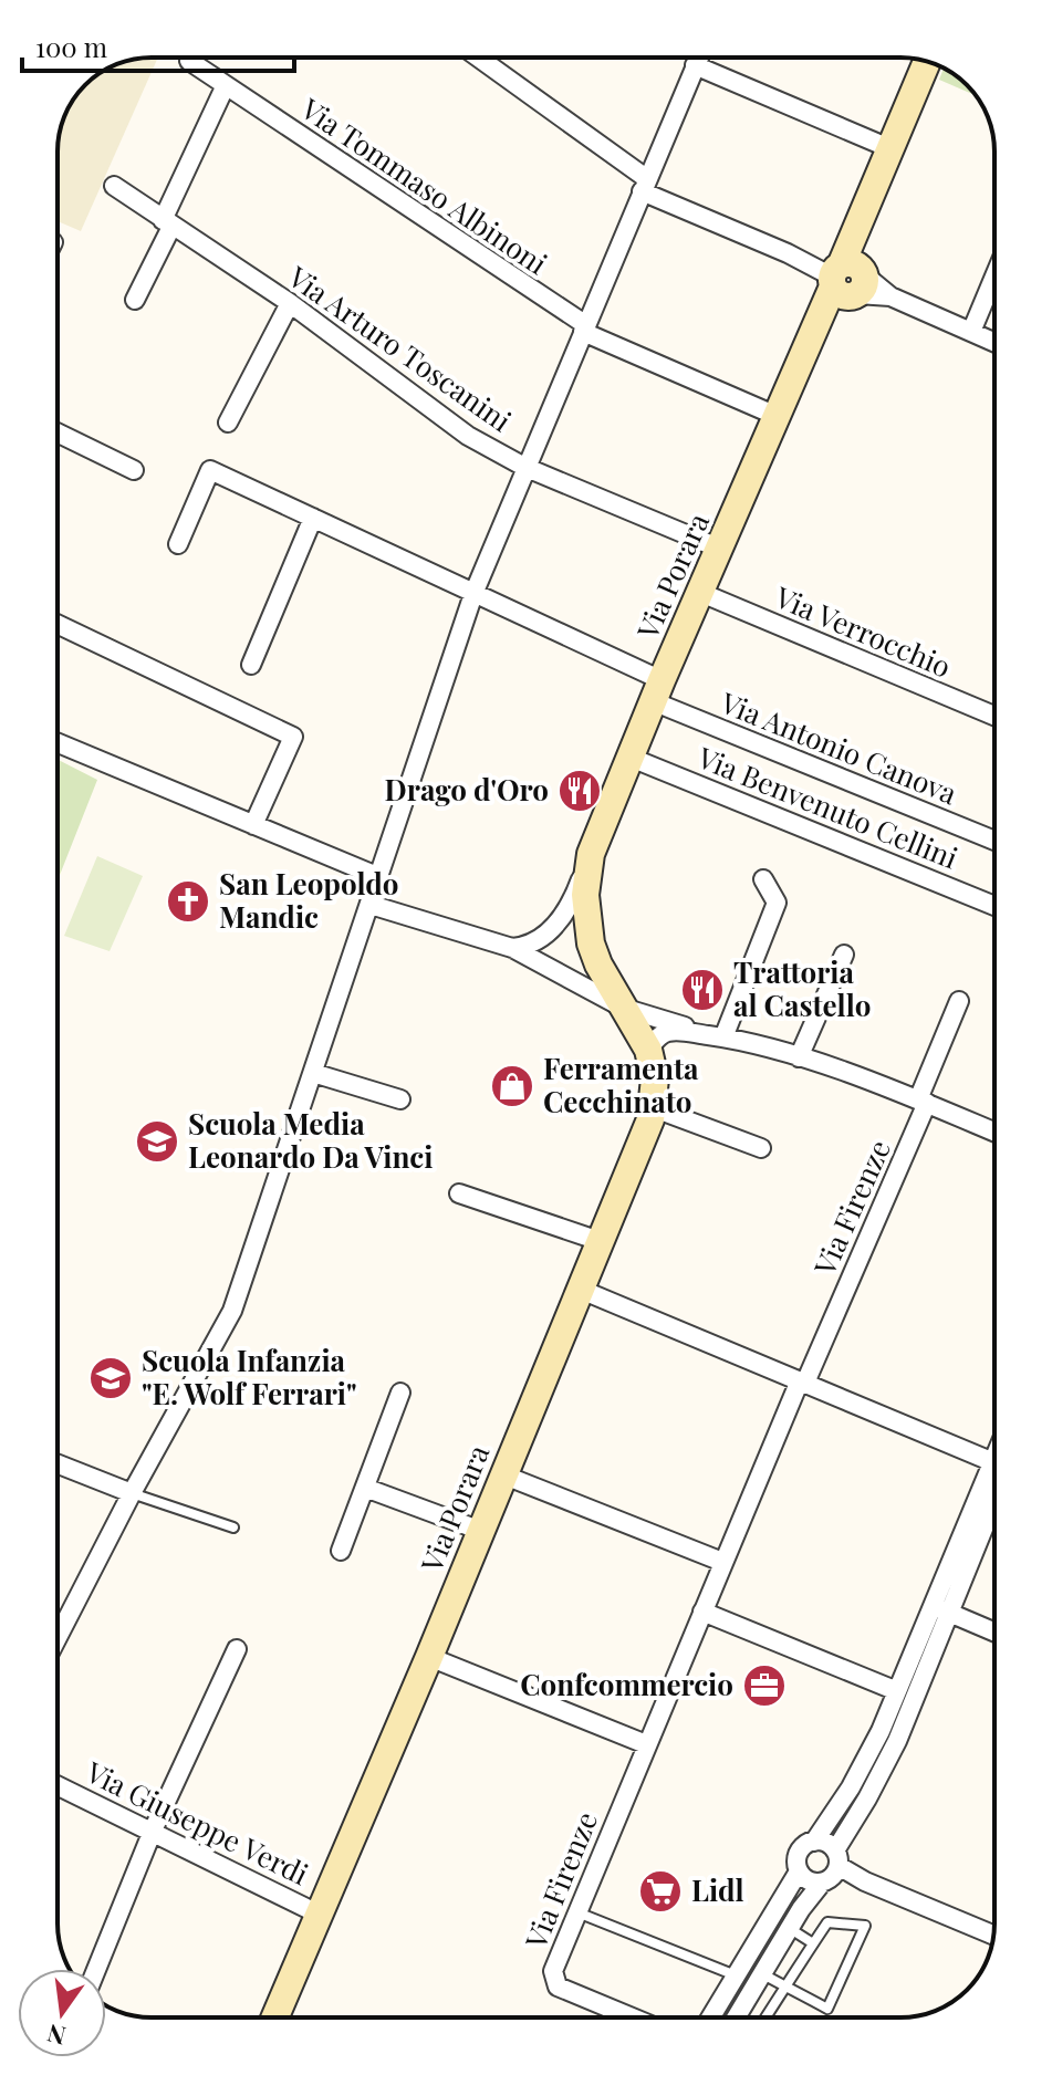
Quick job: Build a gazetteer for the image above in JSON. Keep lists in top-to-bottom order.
{
  "streets": {
    "street": [
      "Via Tommaso Albinoni",
      "Via Arturo Toscanini",
      "Via Porara",
      "Via Verrocchio",
      "Via Antonio Canova",
      "Via Benvenuto Cellini",
      "Via Firenze",
      "Via Giuseppe Verdi"
    ]
  },
  "crossings": [
    ["Via Tommaso Albinoni", "Via Porara"],
    ["Via Arturo Toscanini", "Via Porara"],
    ["Via Porara", "Via Verrocchio"],
    ["Via Porara", "Via Antonio Canova"],
    ["Via Porara", "Via Benvenuto Cellini"],
    ["Via Porara", "Via Giuseppe Verdi"]
  ],
  "places": {
    "restaurant": ["Drago d'Oro", "Trattoria al Castello"],
    "church": ["San Leopoldo Mandic"],
    "shop": ["Ferramenta Cecchinato"],
    "school or university": ["Scuola Media Leonardo Da Vinci", "Scuola Infanzia \"E. Wolf Ferrari\""],
    "office": ["Confcommercio"],
    "supermarket": ["Lidl"]
  },
  "scale_bar": "100 m",
  "north": "bottom"
}
